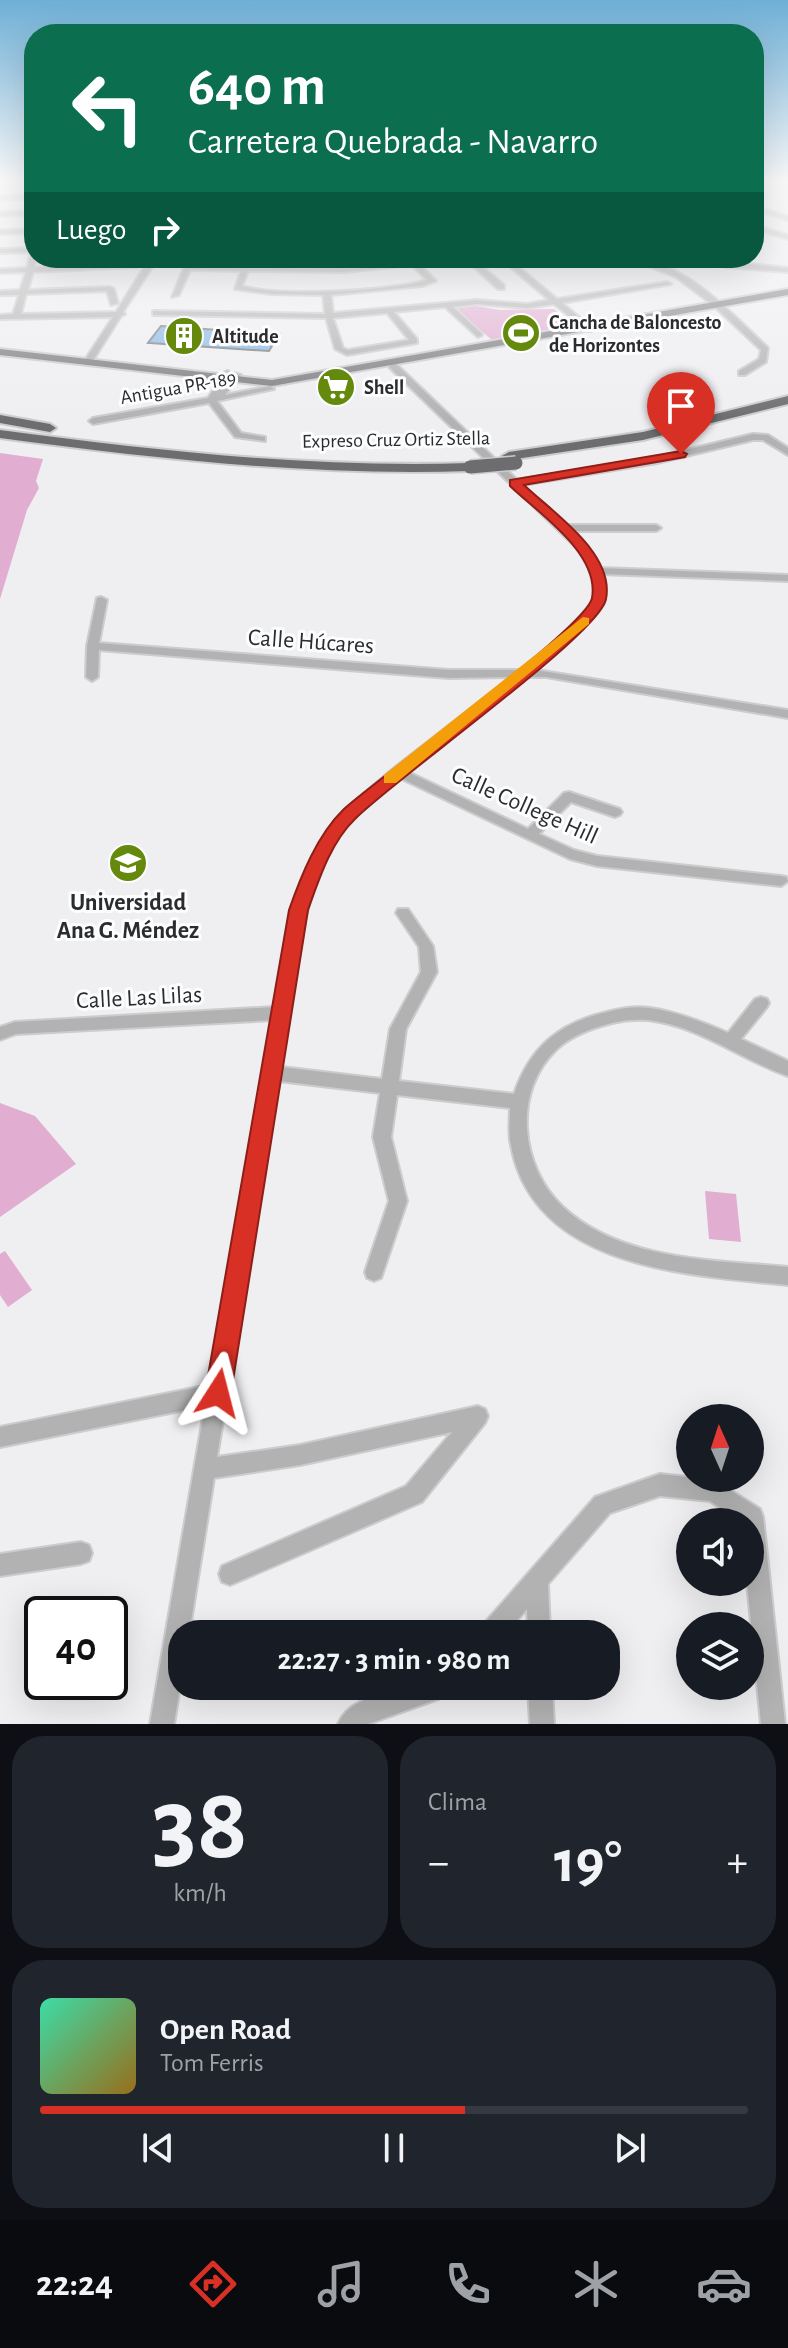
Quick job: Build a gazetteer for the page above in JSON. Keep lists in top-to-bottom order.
{
  "streets": {
    "highway": ["Expreso Cruz Ortiz Stella"],
    "street": [
      "Antigua PR-189",
      "Calle Húcares",
      "Calle College Hill",
      "Calle Las Lilas"
    ]
  },
  "places": {
    "sports": ["Cancha de Baloncesto de Horizontes"],
    "building": ["Altitude"],
    "supermarket": ["Shell"],
    "school or university": ["Universidad Ana G. Méndez"]
  },
  "north": "top",
  "page": {
    "turn": ["640 m", "Carretera Quebrada - Navarro"],
    "then": "Luego",
    "limit": "40",
    "trip": "22:27 · 3 min · 980 m",
    "tile": [
      ["38", "km/h"],
      "Clima"
    ],
    "heat": ["−", "19°", "+"],
    "song": ["Open Road", "Tom Ferris"],
    "tabs": "22:24"
  }
}
